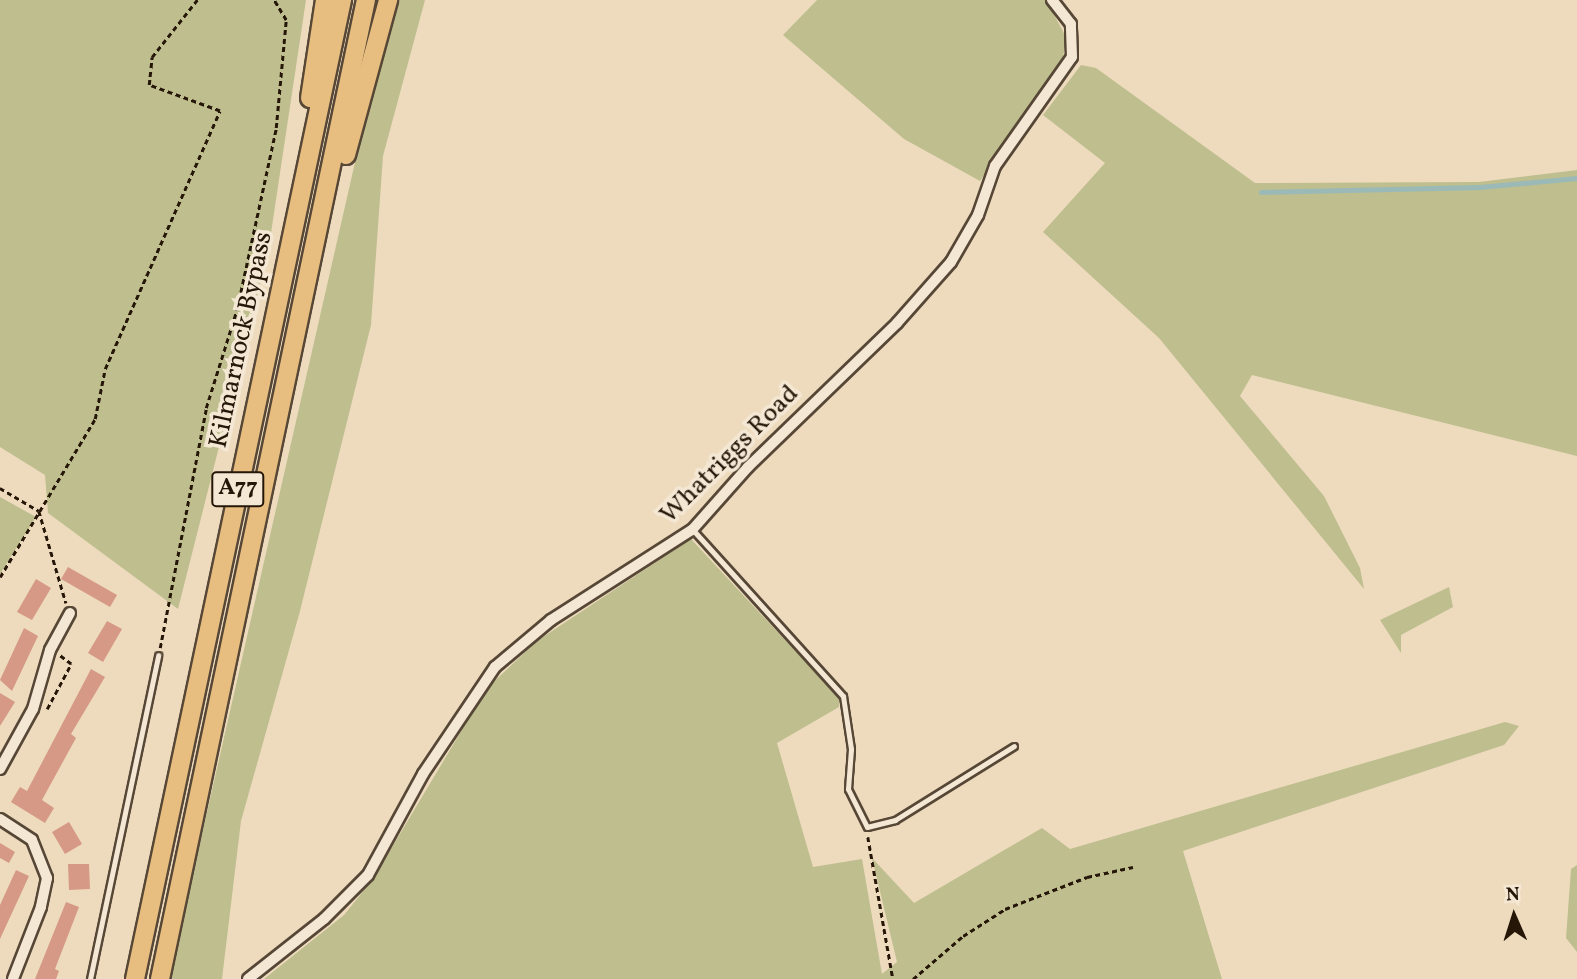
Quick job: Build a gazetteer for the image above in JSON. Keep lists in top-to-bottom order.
{
  "streets": {
    "highway": ["Kilmarnock Bypass", "A77"],
    "street": ["Whatriggs Road"]
  },
  "crossings": [
    ["Kilmarnock Bypass", "A77"]
  ],
  "north": "top"
}
